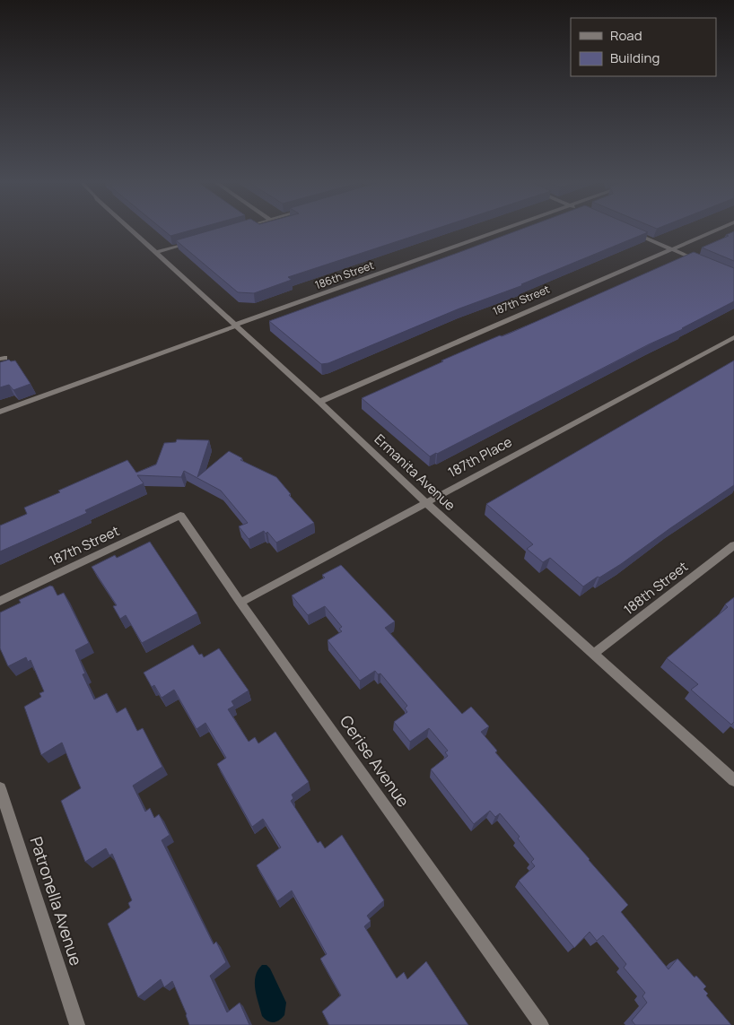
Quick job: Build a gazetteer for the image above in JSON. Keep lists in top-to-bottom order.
{
  "streets": {
    "street": [
      "186th Street",
      "187th Street",
      "187th Place",
      "Ermanita Avenue",
      "188th Street",
      "Cerise Avenue",
      "Patronella Avenue"
    ]
  },
  "crossings": [
    ["186th Street", "Ermanita Avenue"],
    ["187th Street", "Ermanita Avenue"],
    ["187th Street", "Cerise Avenue"],
    ["187th Place", "Ermanita Avenue"],
    ["187th Place", "Cerise Avenue"],
    ["Ermanita Avenue", "188th Street"]
  ],
  "legend": ["Road", "Building"]
}
